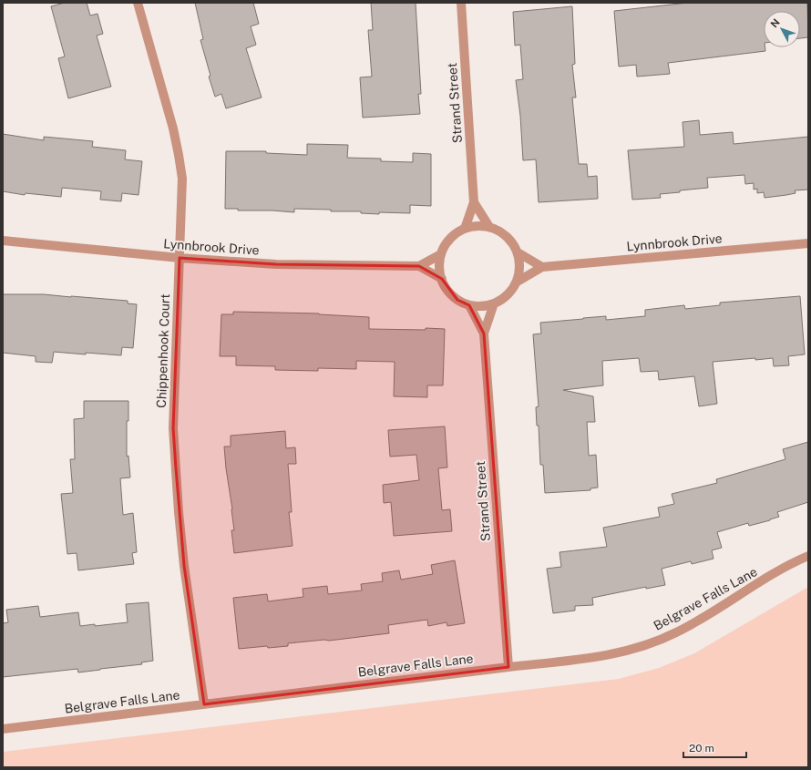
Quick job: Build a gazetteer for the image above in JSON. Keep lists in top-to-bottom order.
{
  "streets": {
    "street": [
      "Strand Street",
      "Lynnbrook Drive",
      "Chippenhook Court",
      "Belgrave Falls Lane"
    ]
  },
  "crossings": [
    ["Strand Street", "Lynnbrook Drive"],
    ["Strand Street", "Belgrave Falls Lane"],
    ["Lynnbrook Drive", "Chippenhook Court"],
    ["Chippenhook Court", "Belgrave Falls Lane"]
  ],
  "scale_bar": "20 m",
  "north": "top left"
}
